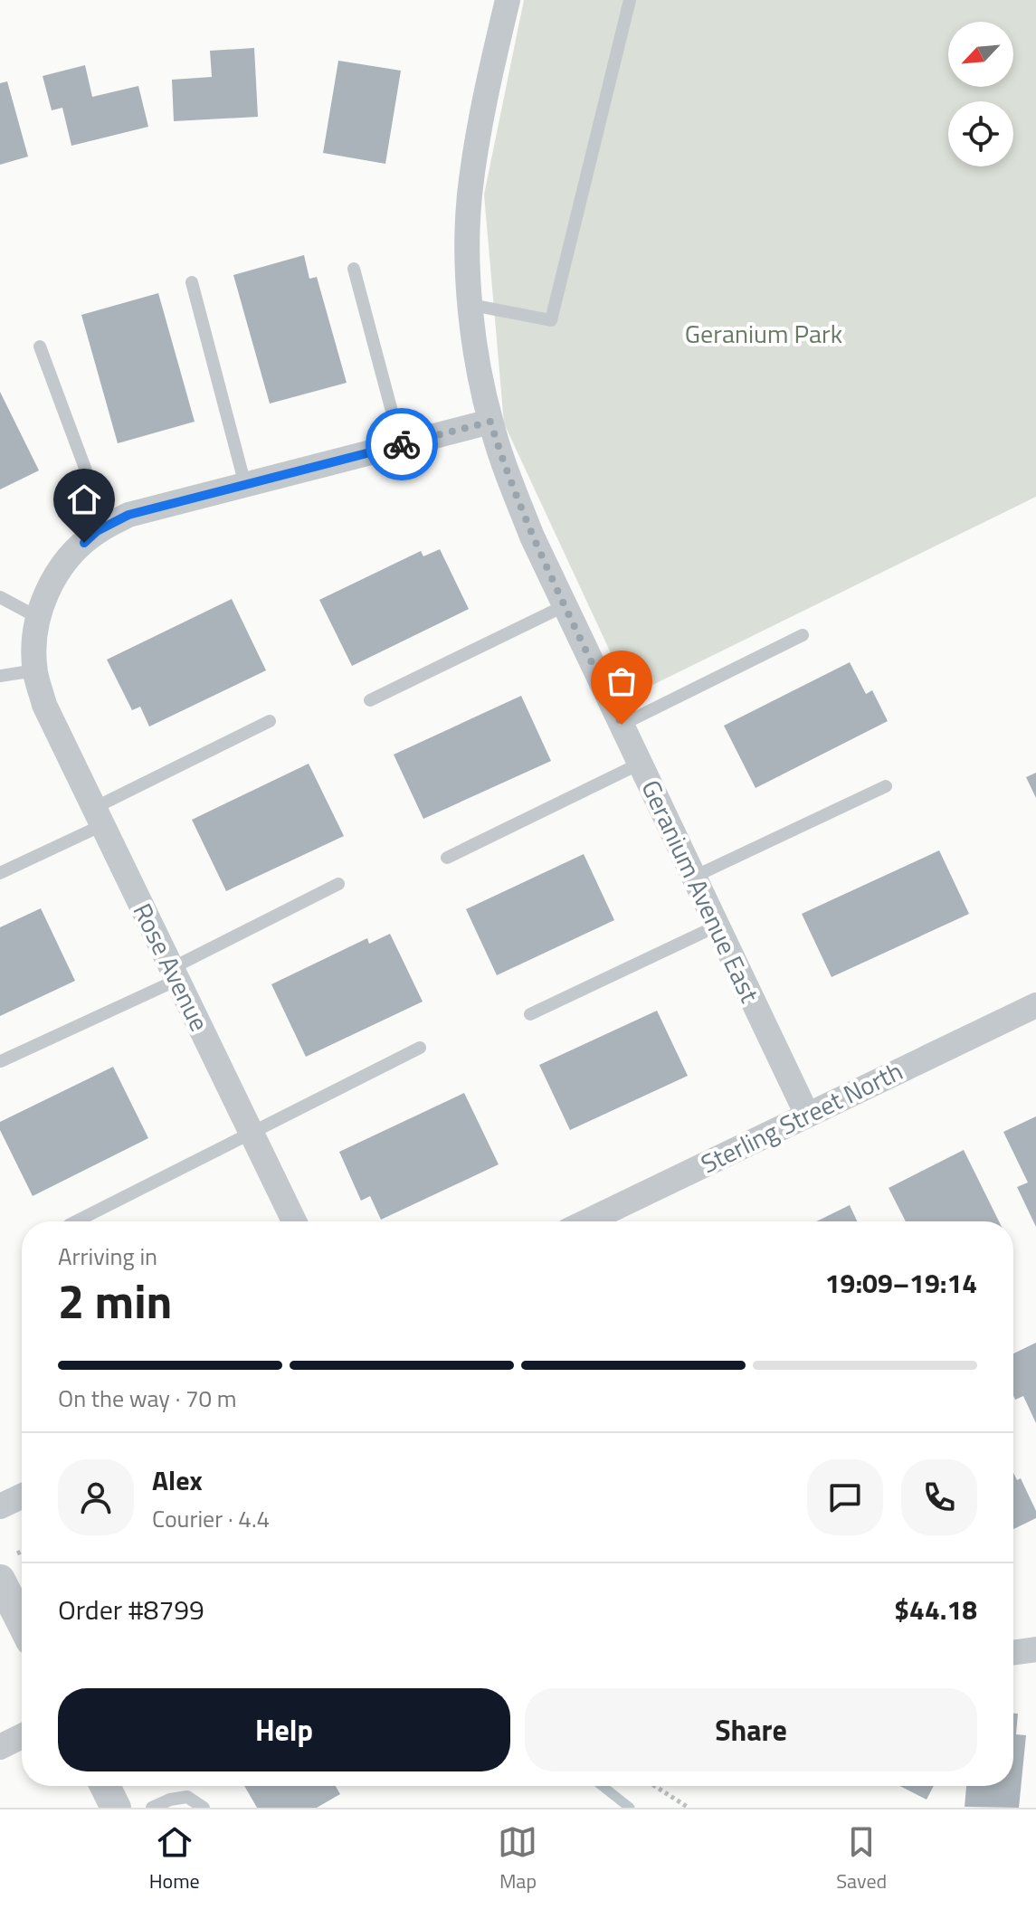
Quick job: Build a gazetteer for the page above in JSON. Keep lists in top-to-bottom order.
{
  "streets": {
    "street": ["Geranium Avenue East", "Rose Avenue", "Sterling Street North"]
  },
  "crossings": [
    ["Geranium Avenue East", "Rose Avenue"],
    ["Geranium Avenue East", "Sterling Street North"]
  ],
  "parks": ["Geranium Park"],
  "north": "bottom left",
  "page": {
    "heading": ["2 min", "Arriving in", "19:09–19:14"],
    "panel": [
      "Alex",
      "Courier · 4.4",
      "Order #8799",
      "$44.18"
    ],
    "bar": "On the way · 70 m",
    "buttons": ["Help", "Share"],
    "tabs": ["Home", "Map", "Saved"]
  }
}
